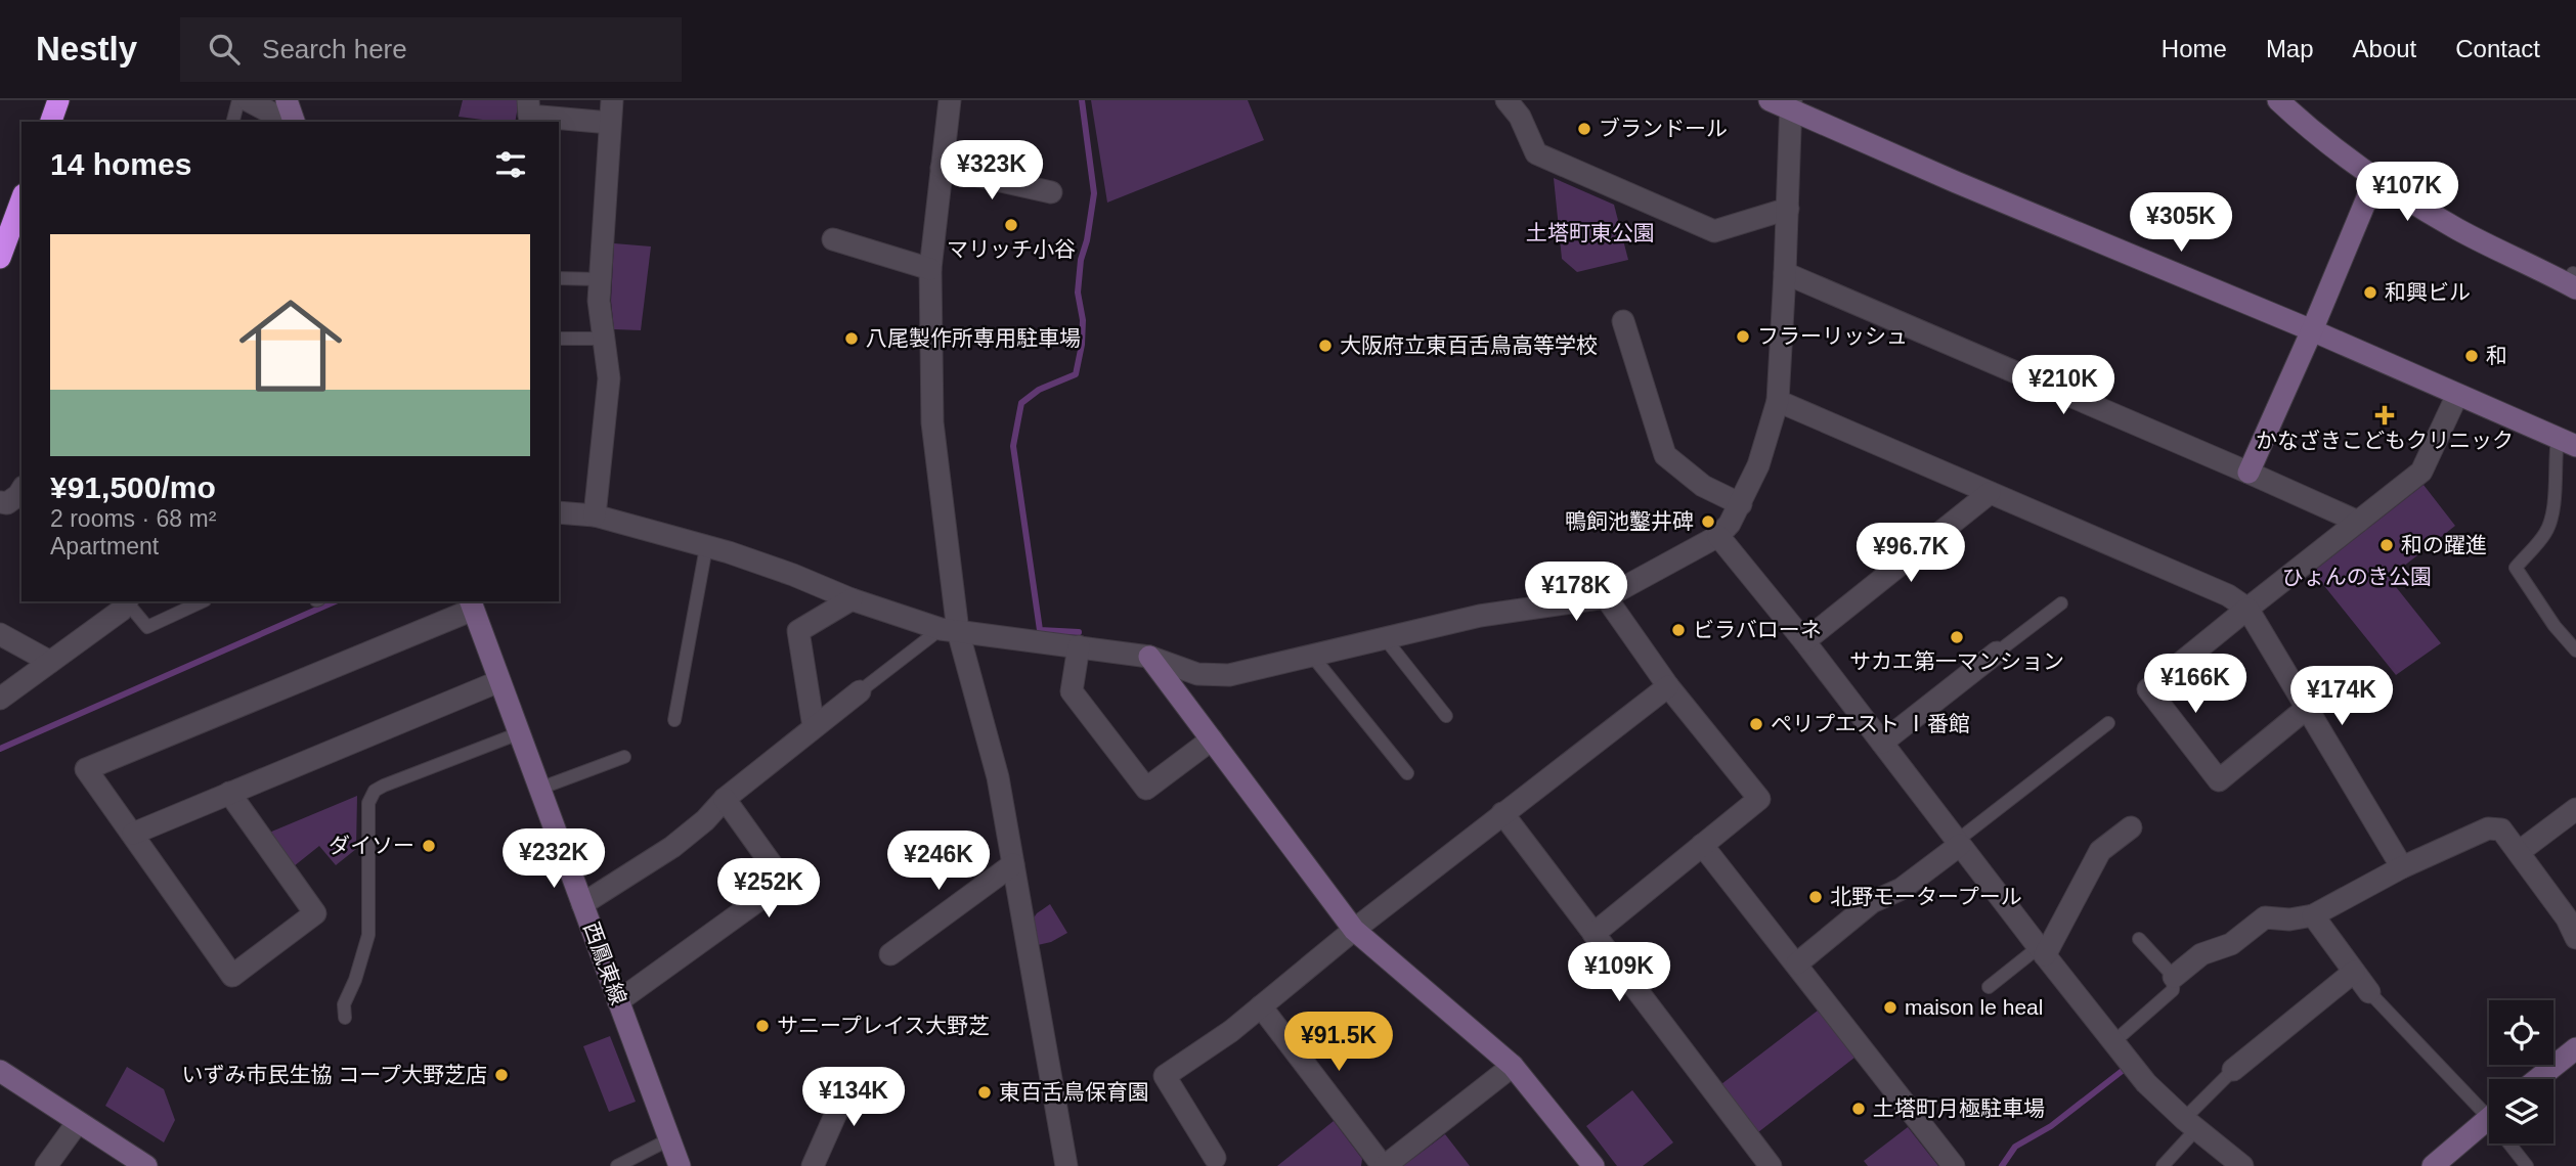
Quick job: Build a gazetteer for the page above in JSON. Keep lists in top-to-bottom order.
{
  "streets": {
    "street": ["西鳳東線"]
  },
  "parks": ["土塔町東公園", "ひょんのき公園"],
  "places": {
    "other": [
      "ブランドール",
      "マリッチ小谷",
      "和興ビル",
      "フラーリッシュ",
      "八尾製作所専用駐車場",
      "大阪府立東百舌鳥高等学校",
      "和",
      "鴨飼池鑿井碑",
      "和の躍進",
      "ビラバローネ",
      "サカエ第一マンション",
      "ペリプエスト Ⅰ番館",
      "ダイソー",
      "北野モータープール",
      "maison le heal",
      "サニープレイス大野芝",
      "いずみ市民生協 コープ大野芝店",
      "東百舌鳥保育園",
      "土塔町月極駐車場"
    ],
    "health": ["かなざきこどもクリニック"]
  },
  "page": {
    "header": "Nestly",
    "search": "Search here",
    "nav": [
      "Home",
      "Map",
      "About",
      "Contact"
    ],
    "heading": "14 homes",
    "price": [
      "¥323K",
      "¥107K",
      "¥305K",
      "¥210K",
      "¥96.7K",
      "¥178K",
      "¥166K",
      "¥174K",
      "¥232K",
      "¥246K",
      "¥252K",
      "¥109K",
      "¥91.5K",
      "¥134K"
    ],
    "list": [
      {
        "name": "¥91,500/mo",
        "note": "2 rooms · 68 m² · Apartment"
      }
    ]
  }
}
